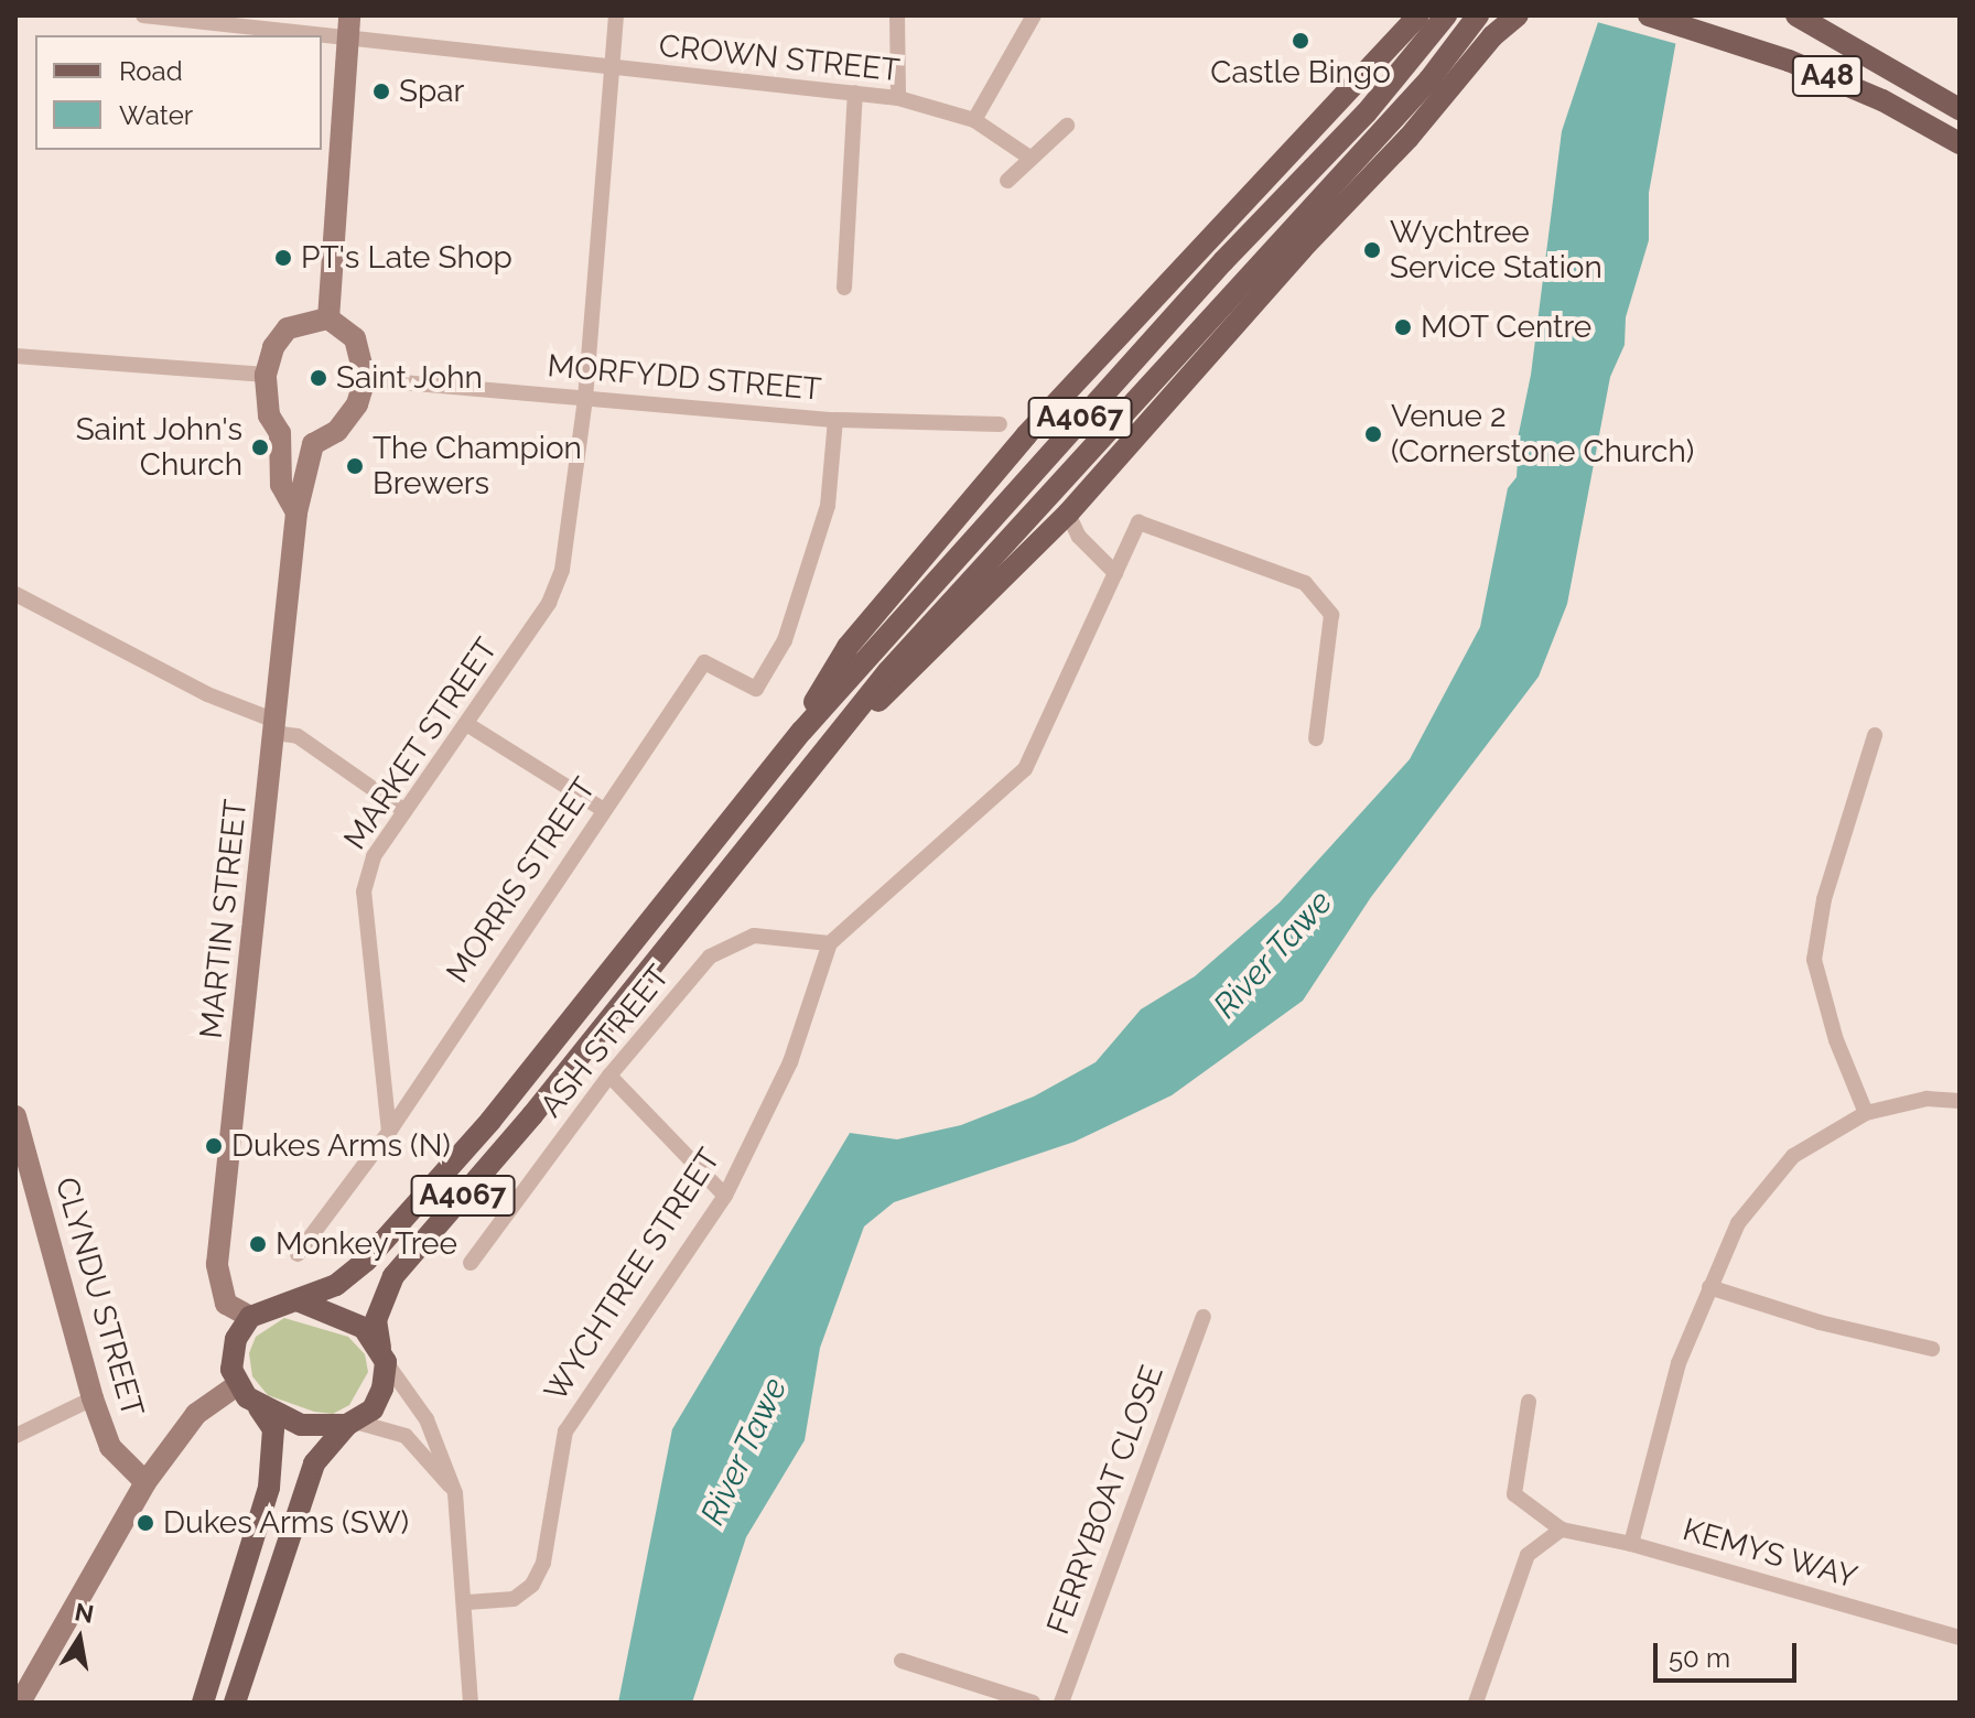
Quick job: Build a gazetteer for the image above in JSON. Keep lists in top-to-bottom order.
{
  "streets": {
    "main road": [
      "A48",
      "A4067",
      "MARTIN STREET",
      "CLYNDU STREET"
    ],
    "street": [
      "CROWN STREET",
      "MORFYDD STREET",
      "MARKET STREET",
      "MORRIS STREET",
      "ASH STREET",
      "WYCHTREE STREET",
      "FERRYBOAT CLOSE",
      "KEMYS WAY"
    ]
  },
  "crossings": [
    ["CROWN STREET", "MARKET STREET"],
    ["MORFYDD STREET", "MARKET STREET"],
    ["MORFYDD STREET", "MORRIS STREET"],
    ["MORFYDD STREET", "MARTIN STREET"],
    ["A4067", "MARTIN STREET"],
    ["MARKET STREET", "MORRIS STREET"],
    ["ASH STREET", "WYCHTREE STREET"]
  ],
  "water": ["River Tawe"],
  "places": [
    "Castle Bingo",
    "Spar",
    "Wychtree Service Station",
    "PT's Late Shop",
    "MOT Centre",
    "Saint John",
    "Venue 2 (Cornerstone Church)",
    "Saint John's Church",
    "The Champion Brewers",
    "Dukes Arms (N)",
    "Monkey Tree",
    "Dukes Arms (SW)"
  ],
  "legend": ["Road", "Water"],
  "scale_bar": "50 m",
  "north": "top"
}
